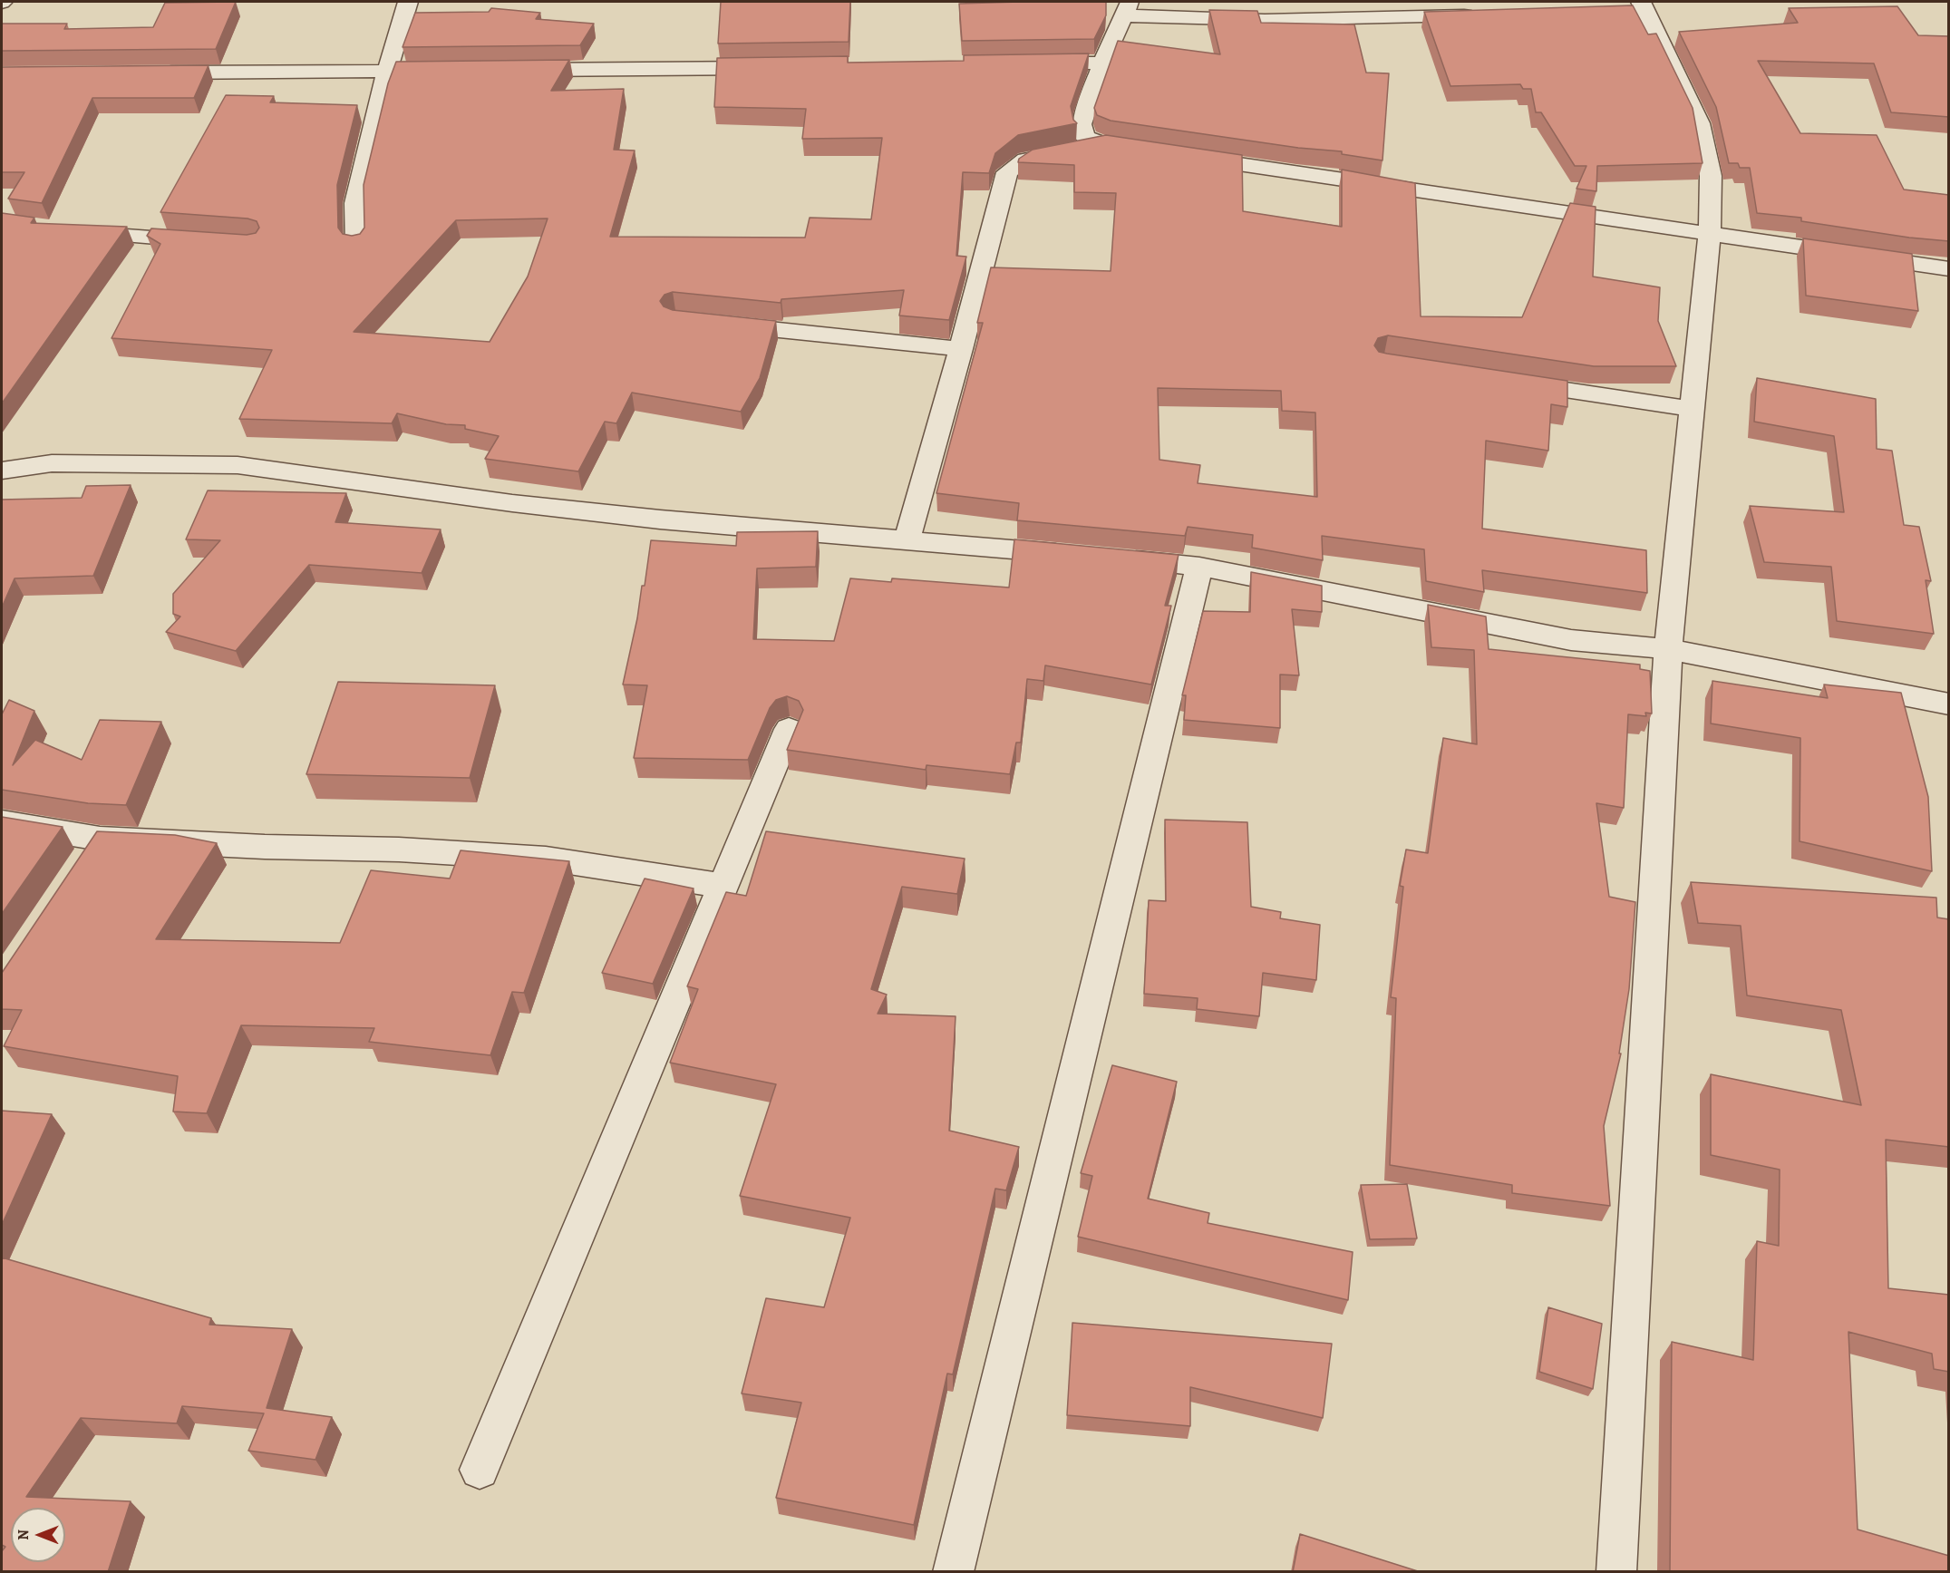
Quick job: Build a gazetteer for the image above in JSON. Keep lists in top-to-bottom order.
{
  "north": "left"
}
